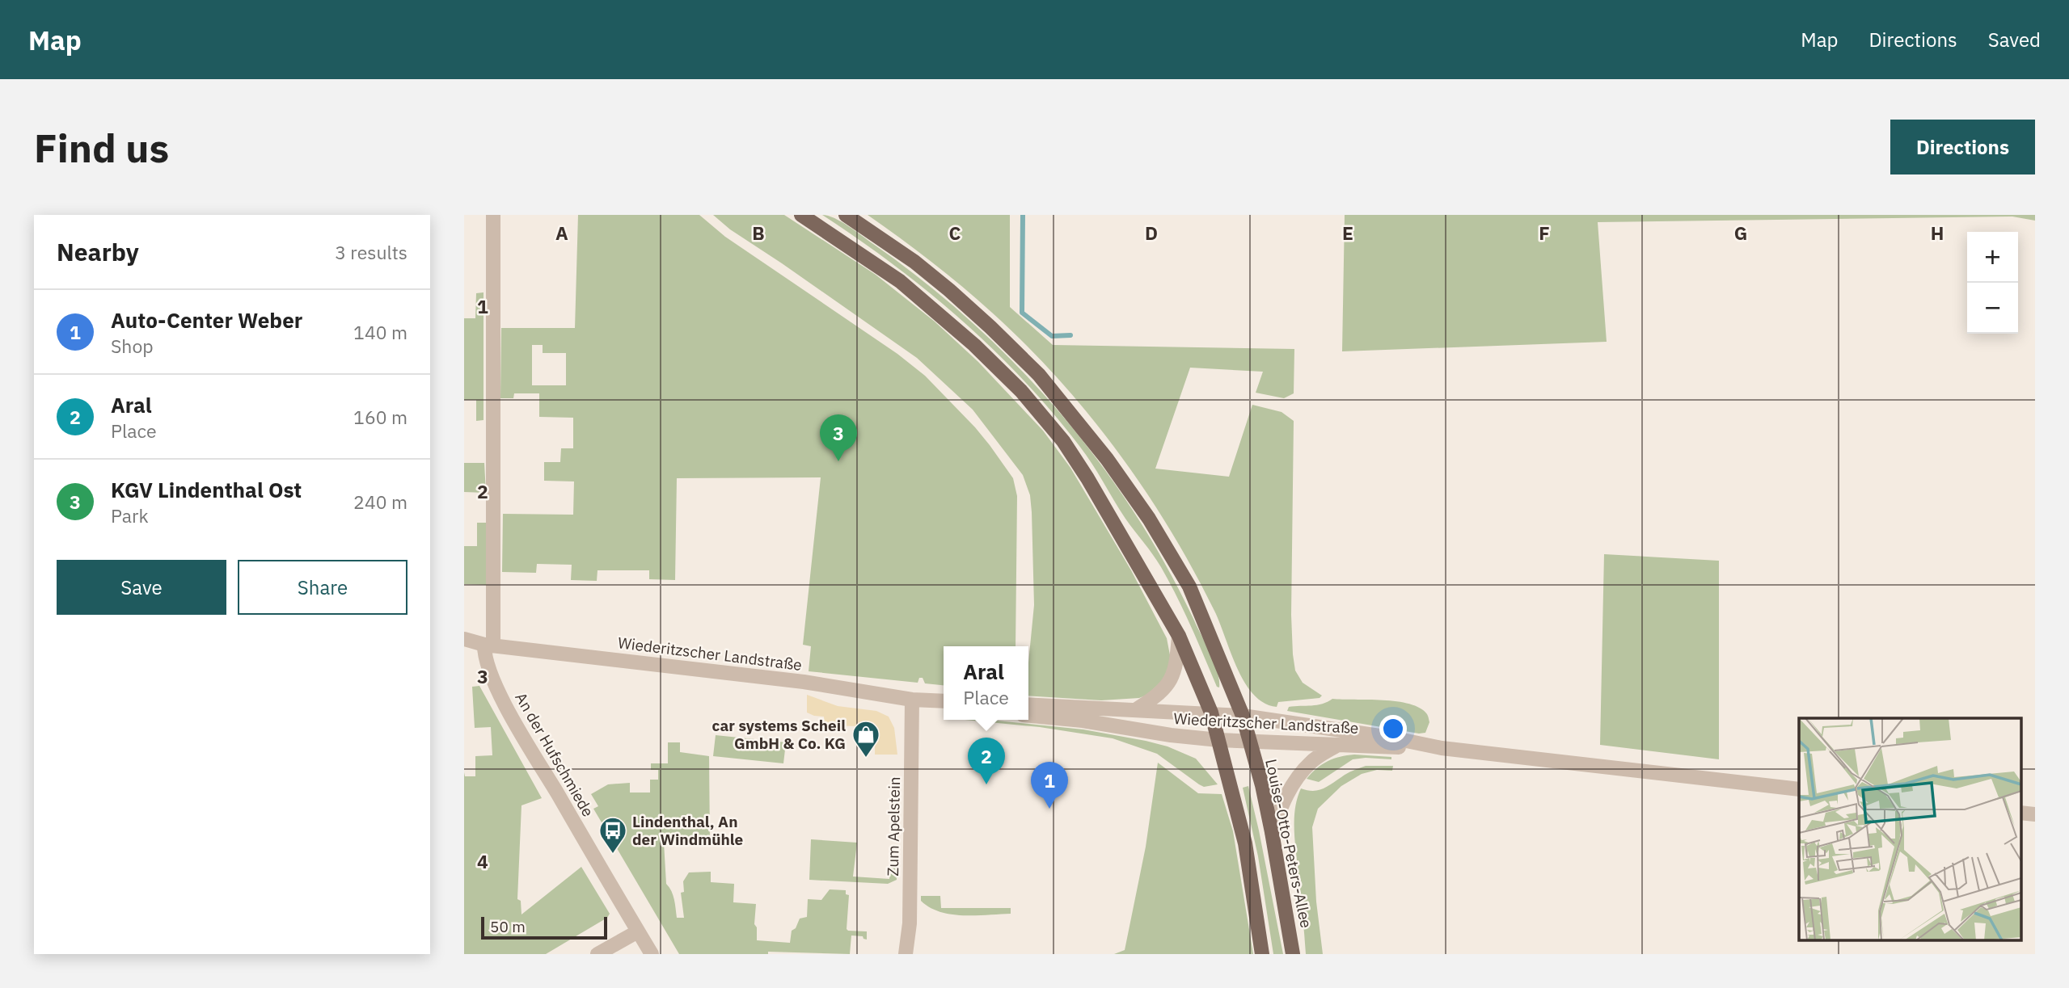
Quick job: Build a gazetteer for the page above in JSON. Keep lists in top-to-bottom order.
{
  "streets": {
    "main road": ["Louise-Otto-Peters-Allee"],
    "street": ["Wiederitzscher Landstraße", "An der Hufschmiede", "Zum Apelstein"]
  },
  "crossings": [
    ["Wiederitzscher Landstraße", "An der Hufschmiede"],
    ["Wiederitzscher Landstraße", "Zum Apelstein"],
    ["Wiederitzscher Landstraße", "Louise-Otto-Peters-Allee"]
  ],
  "places": {
    "shop": ["car systems Scheil GmbH & Co. KG"],
    "bus stop": ["Lindenthal, An der Windmühle"]
  },
  "scale_bar": "50 m",
  "page": {
    "header": "Map",
    "nav": ["Map", "Directions", "Saved"],
    "buttons": [
      "Directions",
      ["Save", "Share"]
    ],
    "title": "Find us",
    "heading": ["Nearby", "3 results"],
    "map_buttons": ["+", "−"],
    "list": [
      {
        "mark": "1",
        "name": "Auto-Center Weber",
        "note": "Shop",
        "value": "140 m"
      },
      {
        "mark": "2",
        "name": "Aral",
        "note": "Place",
        "value": "160 m"
      },
      {
        "mark": "3",
        "name": "KGV Lindenthal Ost",
        "note": "Park",
        "value": "240 m"
      }
    ],
    "pins": ["3", "2", "1"],
    "popup": ["Aral", "Place"],
    "scale": "50 m"
  },
  "grid": {
    "columns": [
      "A",
      "B",
      "C",
      "D",
      "E",
      "F",
      "G",
      "H"
    ],
    "rows": [
      "1",
      "2",
      "3",
      "4"
    ]
  }
}
